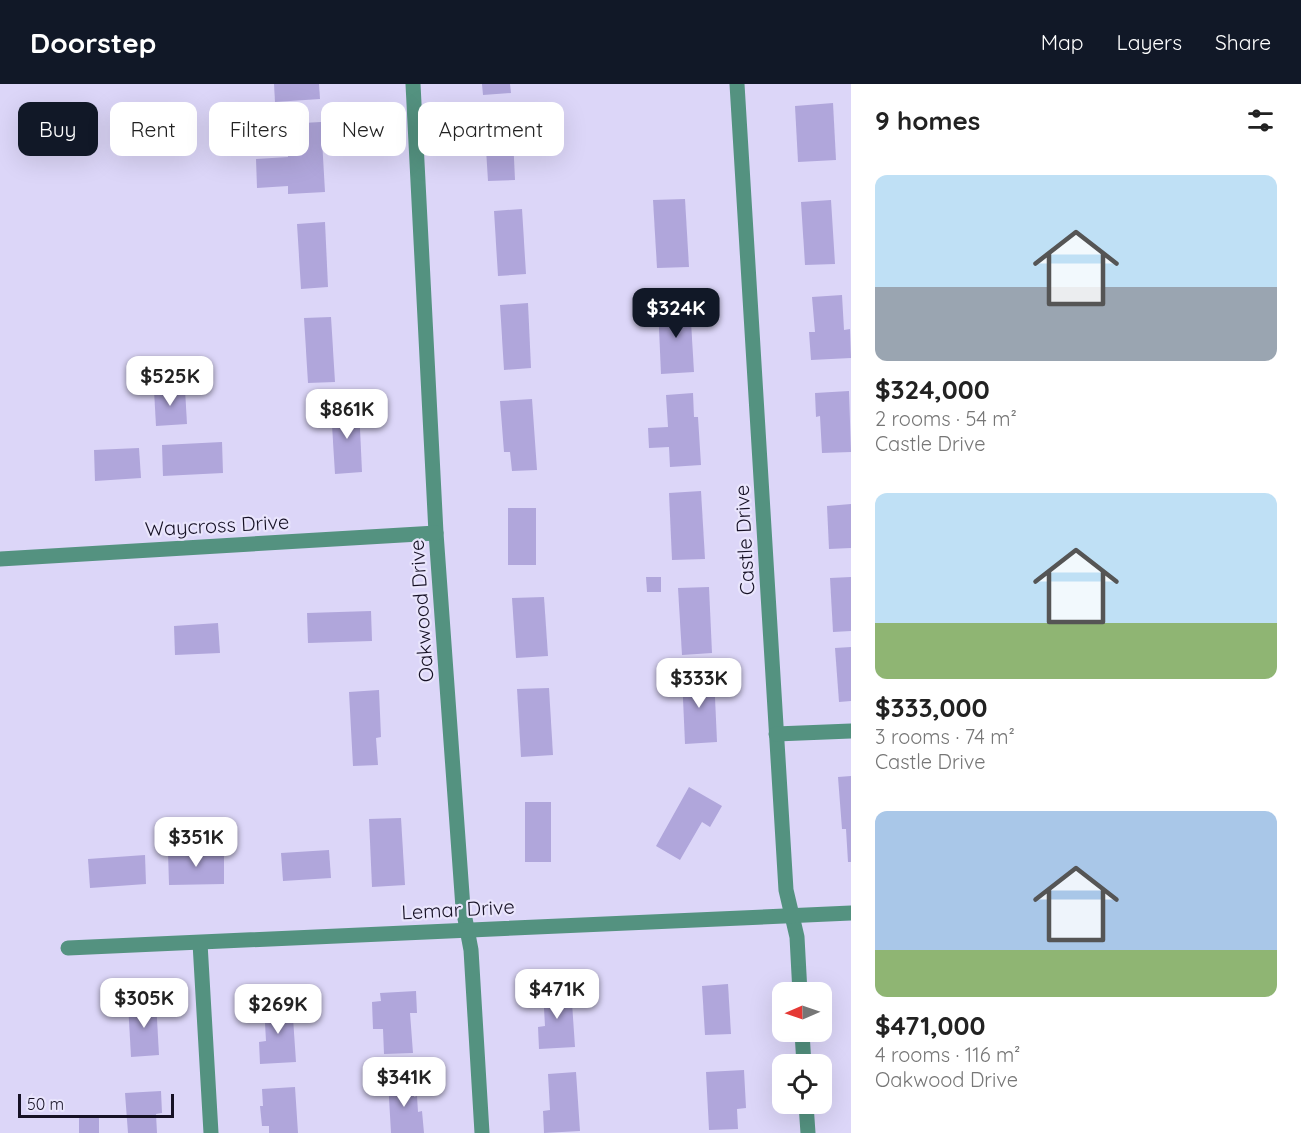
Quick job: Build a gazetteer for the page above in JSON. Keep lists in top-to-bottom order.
{
  "streets": {
    "street": [
      "Waycross Drive",
      "Castle Drive",
      "Oakwood Drive",
      "Lemar Drive"
    ]
  },
  "crossings": [
    ["Waycross Drive", "Oakwood Drive"],
    ["Castle Drive", "Lemar Drive"],
    ["Oakwood Drive", "Lemar Drive"]
  ],
  "scale_bar": "50 m",
  "north": "left",
  "page": {
    "header": "Doorstep",
    "nav": ["Map", "Layers", "Share"],
    "heading": "9 homes",
    "chip": [
      "Buy",
      "Rent",
      "Filters",
      "New",
      "Apartment"
    ],
    "list": [
      {
        "name": "$324,000",
        "note": "2 rooms · 54 m² · Castle Drive"
      },
      {
        "name": "$333,000",
        "note": "3 rooms · 74 m² · Castle Drive"
      },
      {
        "name": "$471,000",
        "note": "4 rooms · 116 m² · Oakwood Drive"
      }
    ],
    "price": [
      "$324K",
      "$525K",
      "$861K",
      "$333K",
      "$351K",
      "$471K",
      "$305K",
      "$269K",
      "$341K"
    ],
    "scale": "50 m"
  }
}
